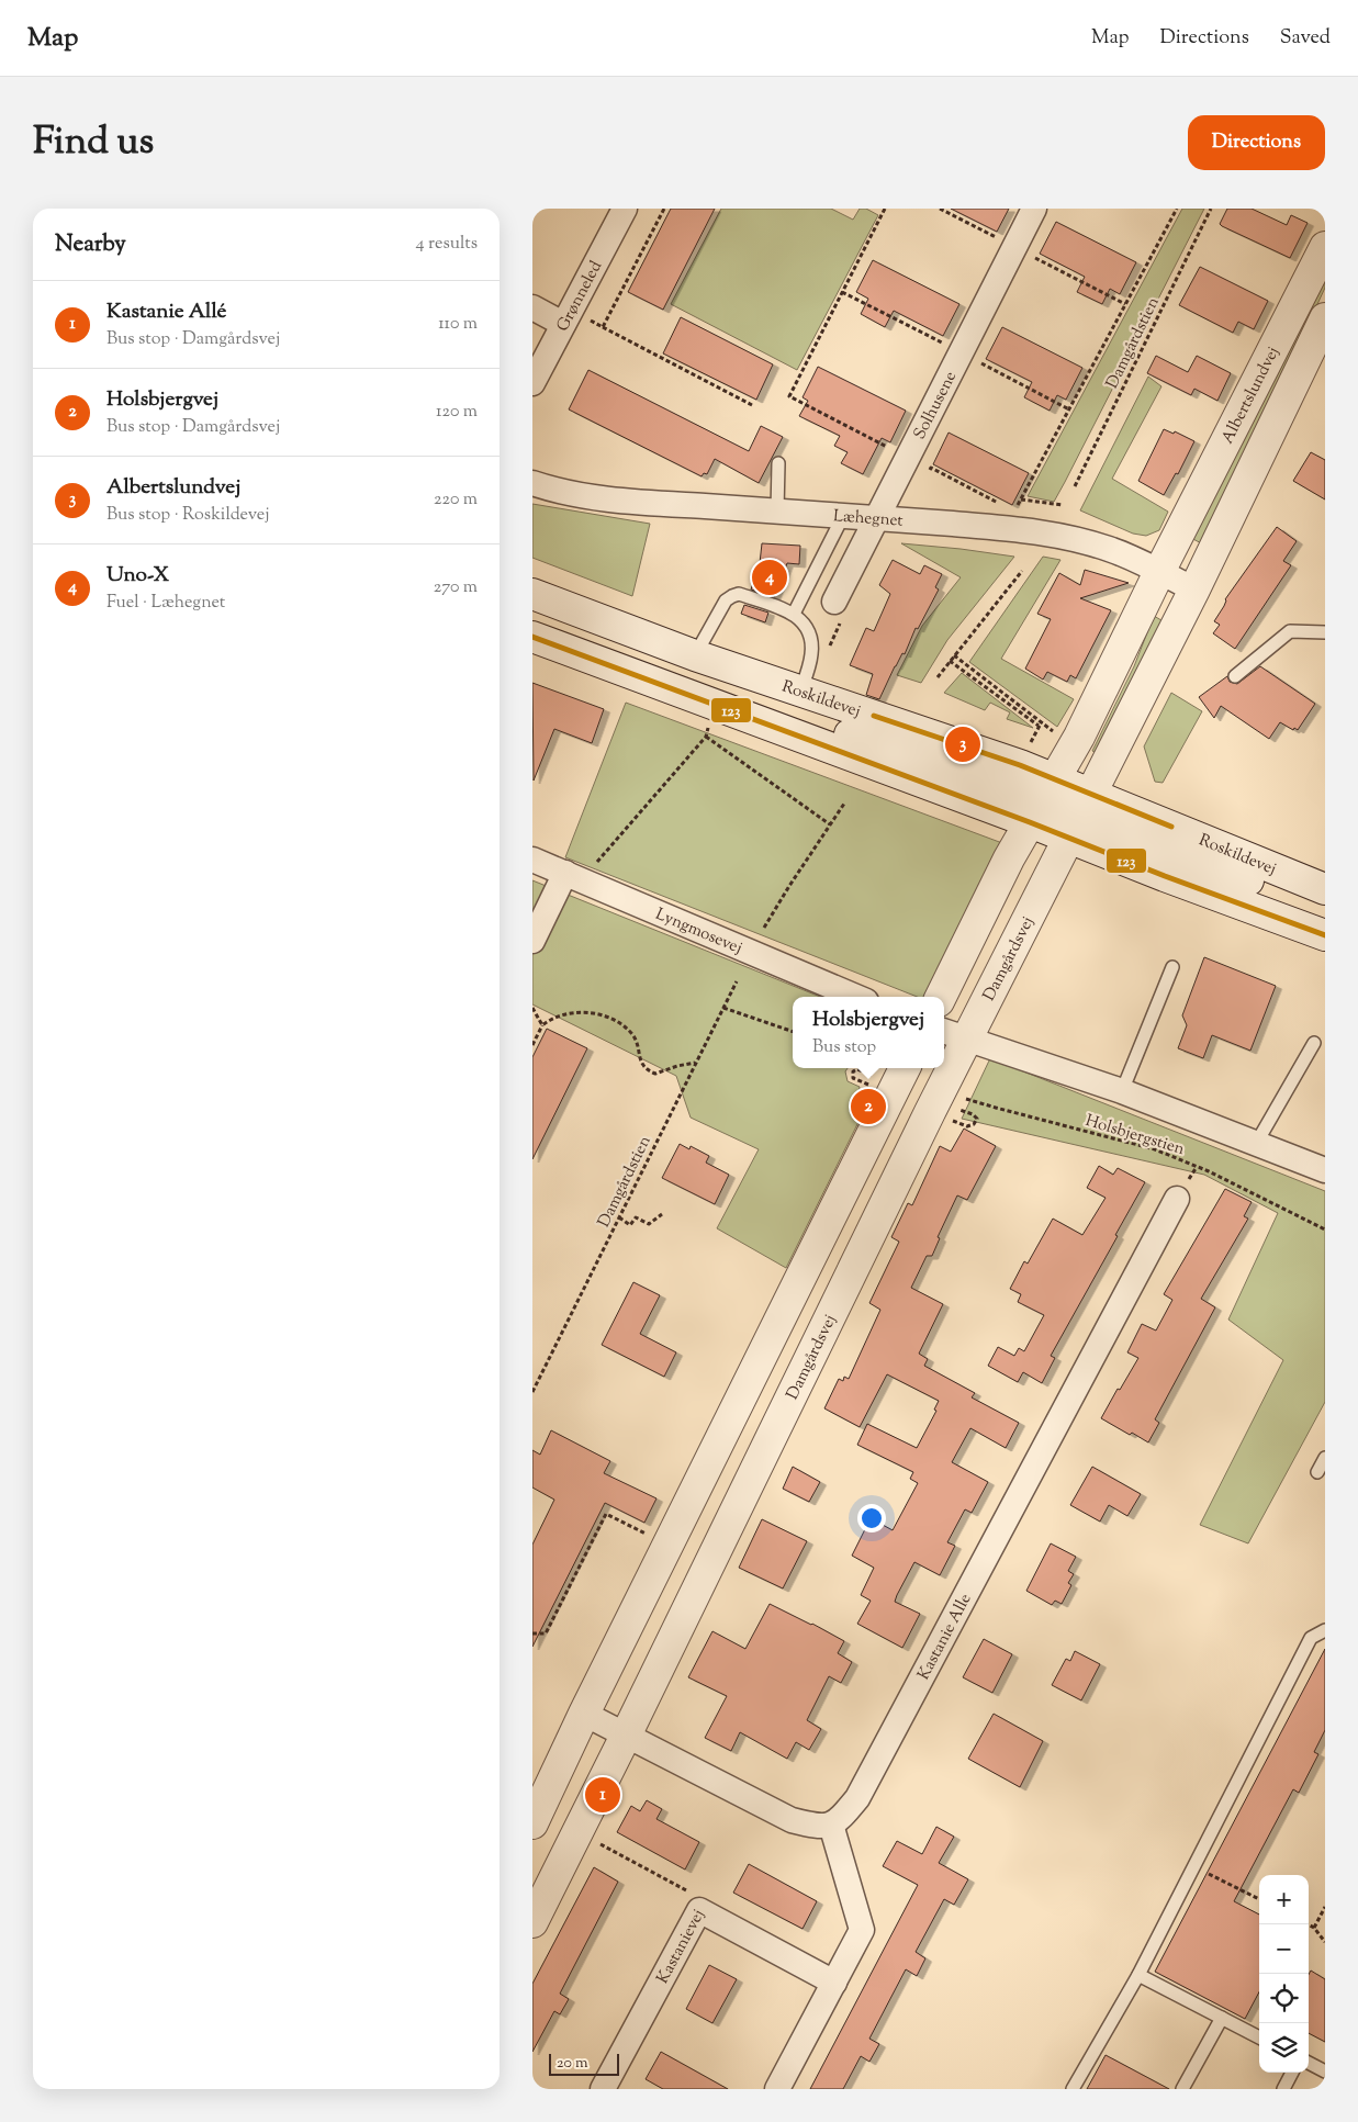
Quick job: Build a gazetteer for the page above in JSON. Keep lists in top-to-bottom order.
{
  "streets": {
    "street": [
      "Grønneled",
      "Albertslundvej",
      "Solhusene",
      "Læhegnet",
      "Roskildevej",
      "Lyngmosevej",
      "Damgårdsvej",
      "Kastanie Alle",
      "Kastanievej"
    ],
    "path": ["Damgårdstien", "Holsbjergstien"]
  },
  "crossings": [
    ["Albertslundvej", "Læhegnet"],
    ["Albertslundvej", "Roskildevej"],
    ["Albertslundvej", "Damgårdsvej"],
    ["Solhusene", "Læhegnet"],
    ["Roskildevej", "Damgårdsvej"]
  ],
  "lines": ["transit line 123"],
  "scale_bar": "20 m",
  "page": {
    "header": "Map",
    "nav": ["Map", "Directions", "Saved"],
    "title": "Find us",
    "buttons": "Directions",
    "heading": ["Nearby", "4 results"],
    "list": [
      {
        "mark": "1",
        "name": "Kastanie Allé",
        "note": "Bus stop · Damgårdsvej",
        "value": "110 m"
      },
      {
        "mark": "2",
        "name": "Holsbjergvej",
        "note": "Bus stop · Damgårdsvej",
        "value": "120 m"
      },
      {
        "mark": "3",
        "name": "Albertslundvej",
        "note": "Bus stop · Roskildevej",
        "value": "220 m"
      },
      {
        "mark": "4",
        "name": "Uno-X",
        "note": "Fuel · Læhegnet",
        "value": "270 m"
      }
    ],
    "pins": [
      "4",
      "3",
      "2",
      "1"
    ],
    "popup": ["Holsbjergvej", "Bus stop"],
    "map_buttons": ["+", "−"],
    "scale": "20 m"
  }
}
